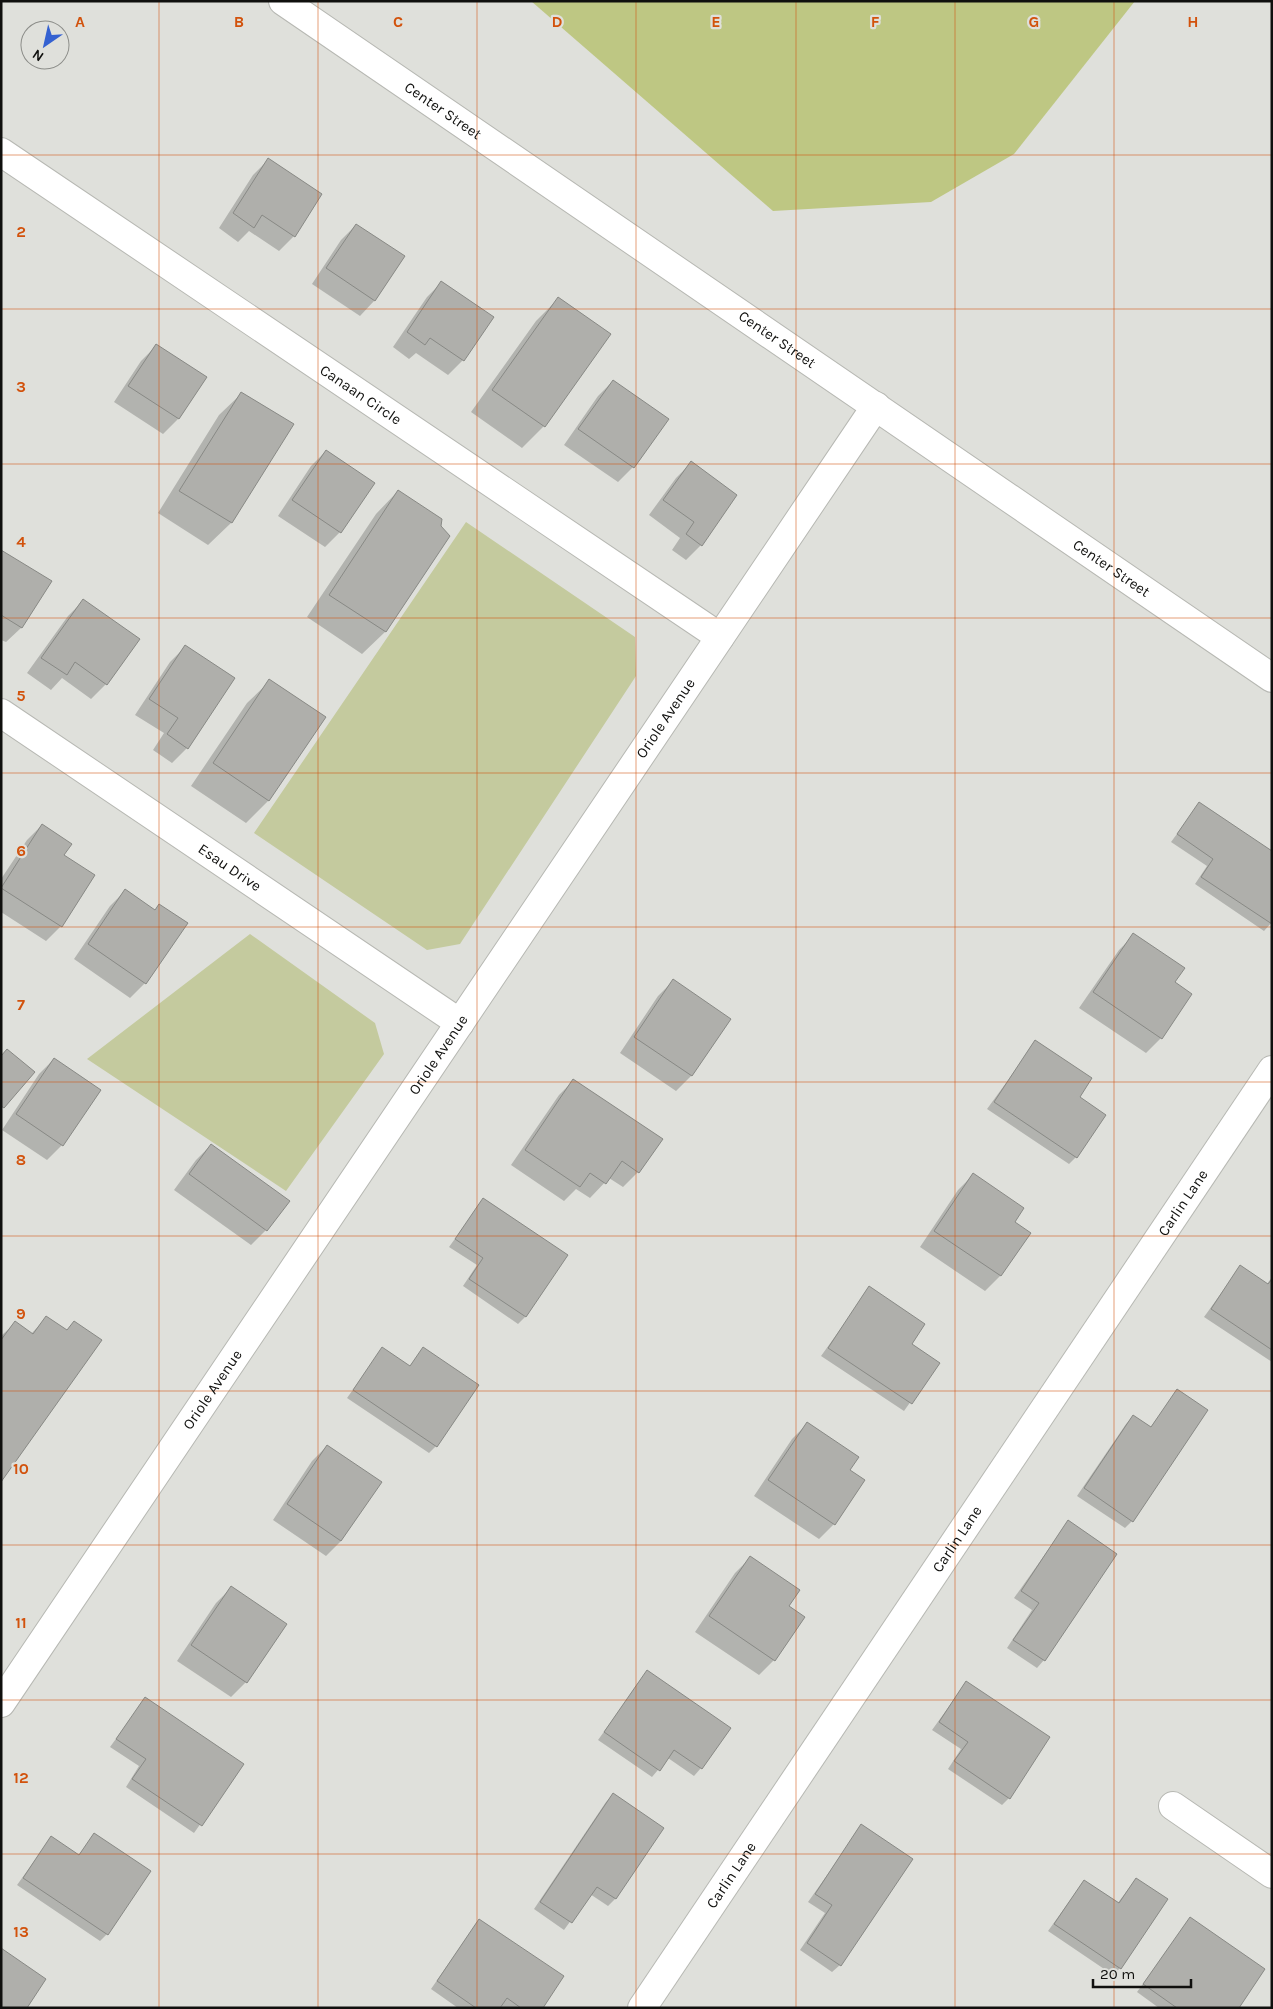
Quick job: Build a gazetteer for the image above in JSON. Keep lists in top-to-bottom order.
{
  "streets": {
    "street": [
      "Center Street",
      "Canaan Circle",
      "Oriole Avenue",
      "Esau Drive",
      "Carlin Lane"
    ]
  },
  "crossings": [
    ["Center Street", "Oriole Avenue"],
    ["Canaan Circle", "Oriole Avenue"],
    ["Oriole Avenue", "Esau Drive"]
  ],
  "scale_bar": "20 m",
  "north": "bottom left",
  "grid": {
    "columns": [
      "A",
      "B",
      "C",
      "D",
      "E",
      "F",
      "G",
      "H"
    ],
    "rows": [
      "2",
      "3",
      "4",
      "5",
      "6",
      "7",
      "8",
      "9",
      "10",
      "11",
      "12",
      "13"
    ]
  }
}
